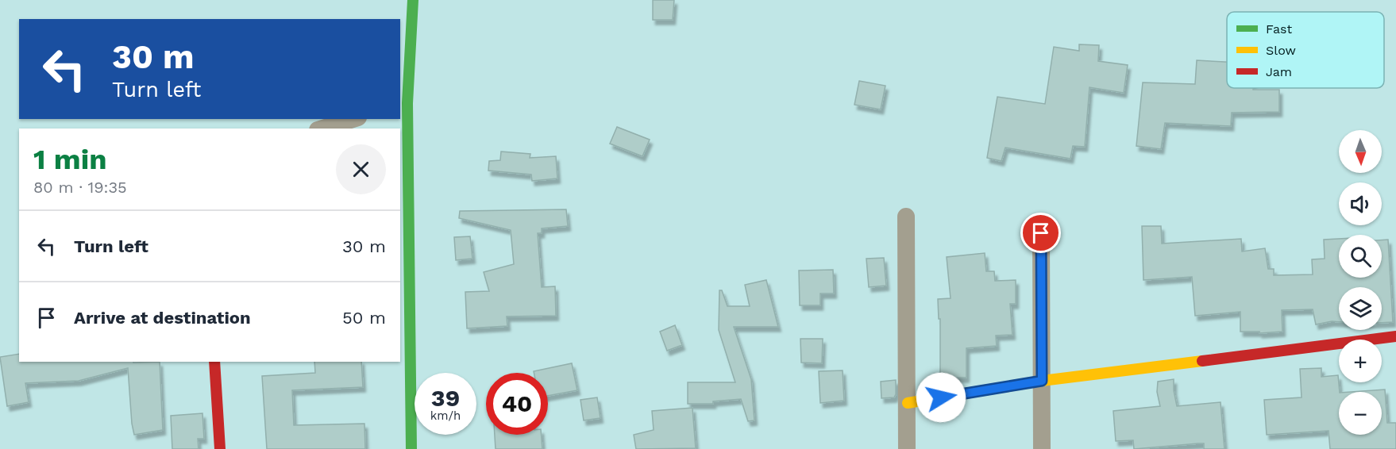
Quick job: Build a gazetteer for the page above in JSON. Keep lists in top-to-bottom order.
{
  "legend": ["Fast", "Slow", "Jam"],
  "north": "bottom",
  "page": {
    "turn": ["30 m", "Turn left"],
    "heading": ["1 min", "80 m · 19:35"],
    "map_buttons": ["+", "−"],
    "list": [
      {
        "name": "Turn left",
        "value": "30 m"
      },
      {
        "name": "Arrive at destination",
        "value": "50 m"
      }
    ],
    "speed": "39 km/h",
    "limit": "40"
  }
}
